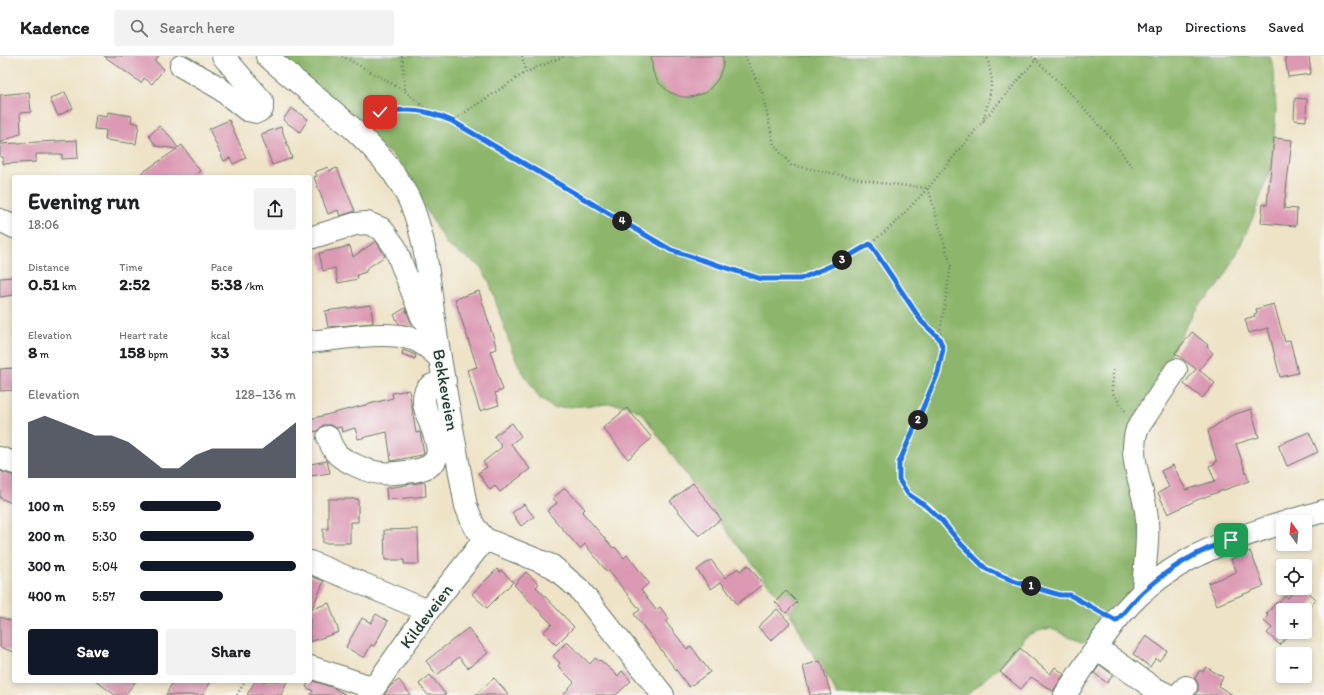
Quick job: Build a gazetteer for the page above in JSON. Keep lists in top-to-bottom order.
{
  "streets": {
    "street": ["Bekkeveien", "Kildeveien"]
  },
  "crossings": [
    ["Bekkeveien", "Kildeveien"]
  ],
  "north": "top",
  "page": {
    "header": "Kadence",
    "search": "Search here",
    "nav": ["Map", "Directions", "Saved"],
    "heading": ["Evening run", "18:06"],
    "pins": [
      "4",
      "3",
      "2",
      "1"
    ],
    "stats": [
      ["Distance", "0.51 km"],
      ["Time", "2:52"],
      ["Pace", "5:38 /km"],
      ["Elevation", "8 m"],
      ["Heart rate", "158 bpm"],
      ["kcal", "33"]
    ],
    "chart": ["Elevation", "128–136 m"],
    "list": [
      {
        "name": "100 m",
        "note": "5:59"
      },
      {
        "name": "200 m",
        "note": "5:30"
      },
      {
        "name": "300 m",
        "note": "5:04"
      },
      {
        "name": "400 m",
        "note": "5:57"
      }
    ],
    "map_buttons": ["+", "−"],
    "buttons": ["Save", "Share"]
  }
}
